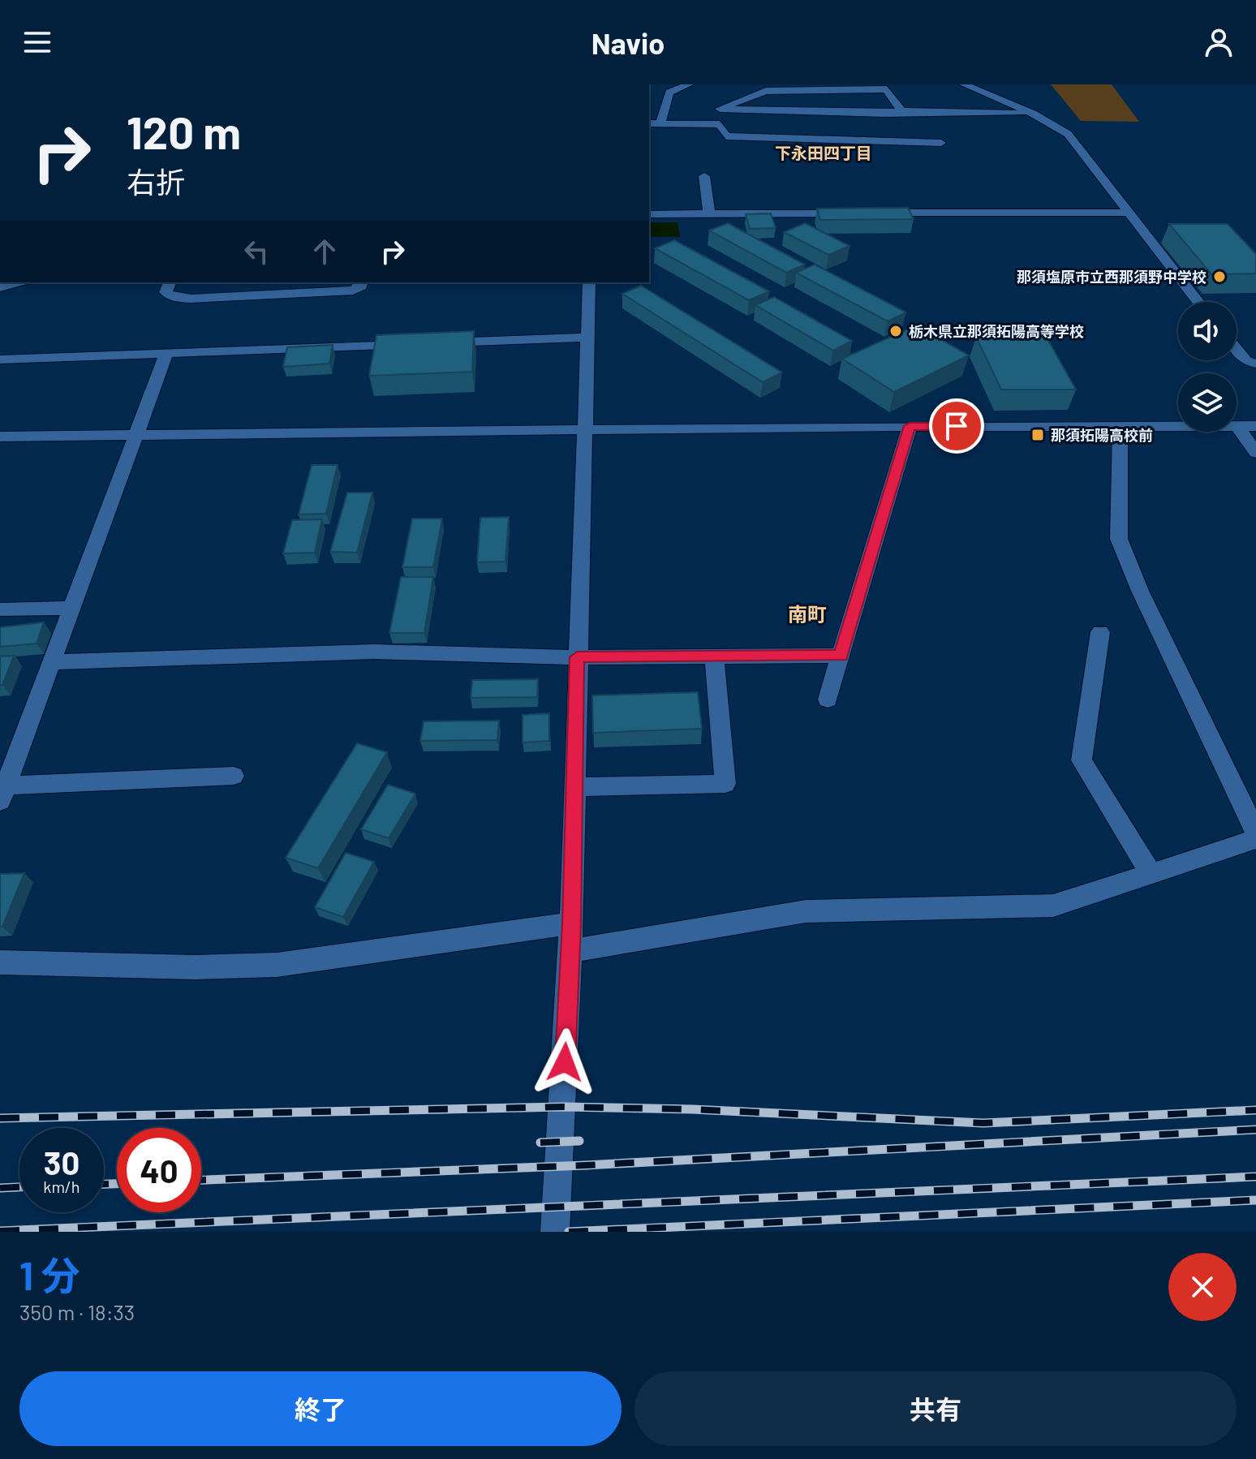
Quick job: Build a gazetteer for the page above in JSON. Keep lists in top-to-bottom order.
{
  "districts": ["下永田四丁目", "南町"],
  "places": {
    "other": ["那須塩原市立西那須野中学校", "栃木県立那須拓陽高等学校"],
    "transit": ["那須拓陽高校前"]
  },
  "page": {
    "header": "Navio",
    "turn": ["120 m", "右折"],
    "speed": "30 km/h",
    "limit": "40",
    "heading": ["1 分", "350 m · 18:33"],
    "buttons": ["終了", "共有"]
  }
}
